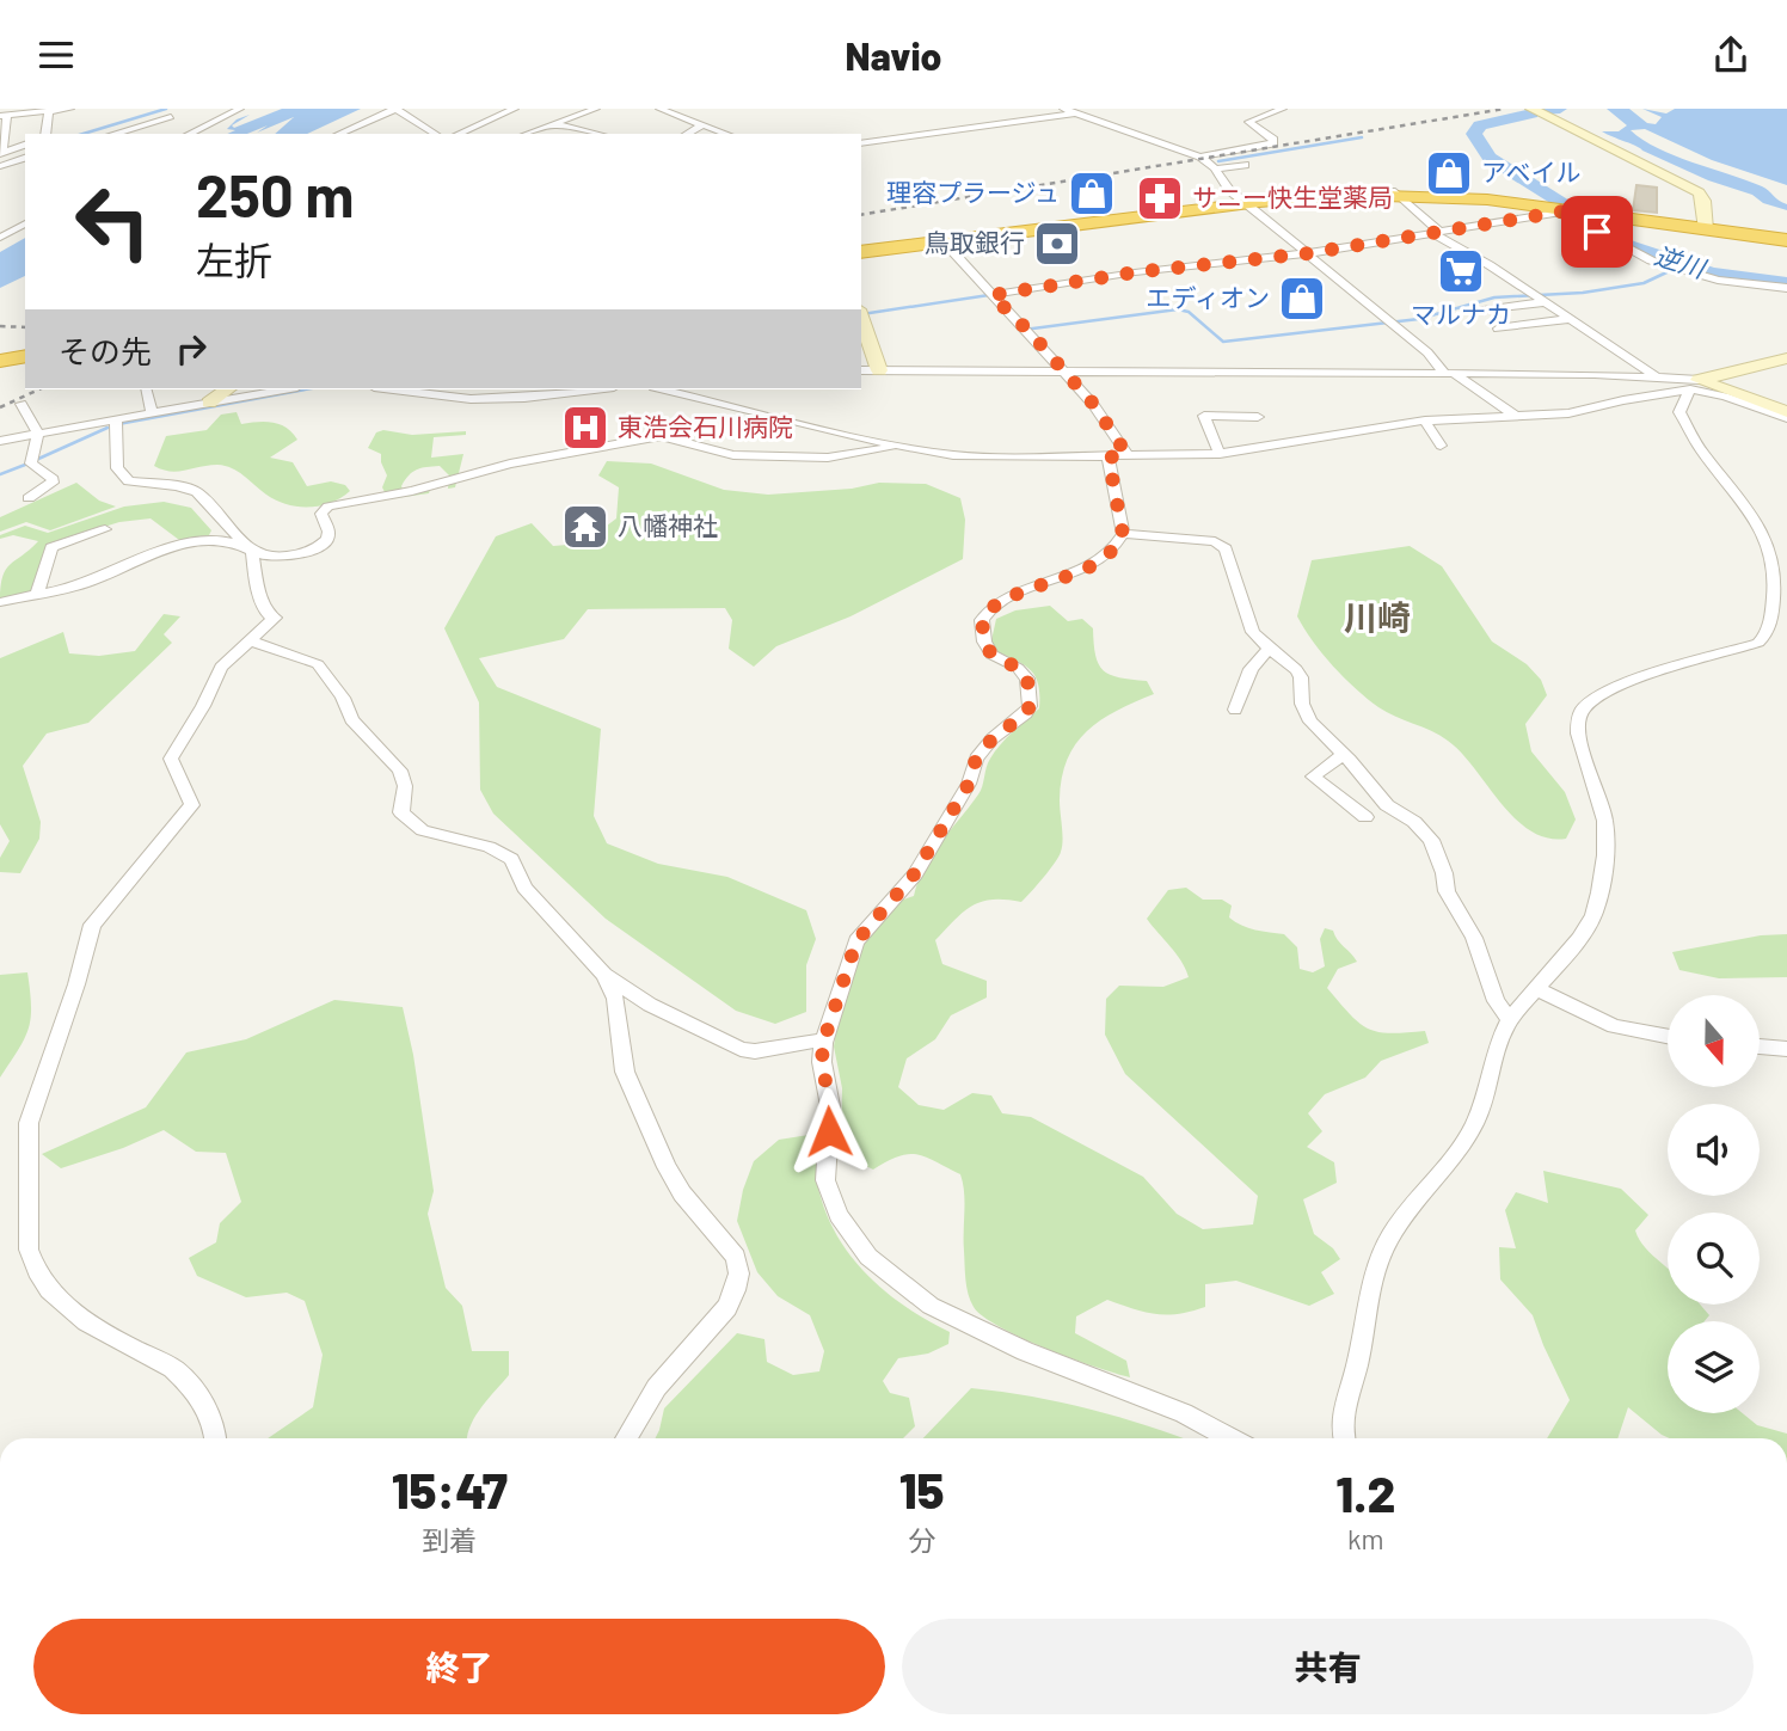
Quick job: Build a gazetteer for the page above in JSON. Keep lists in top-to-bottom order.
{
  "districts": ["川崎"],
  "water": ["逆川"],
  "places": {
    "shop": ["アベイル", "理容プラージュ", "エディオン"],
    "pharmacy": ["サニー快生堂薬局"],
    "bank": ["鳥取銀行"],
    "supermarket": ["マルナカ"],
    "hospital": ["東浩会石川病院"],
    "temple": ["八幡神社"]
  },
  "north": "bottom",
  "page": {
    "header": "Navio",
    "turn": ["250 m", "左折"],
    "then": "その先",
    "eta": [
      "15:47",
      "到着",
      "15",
      "分",
      "1.2",
      "km"
    ],
    "buttons": ["終了", "共有"]
  }
}
